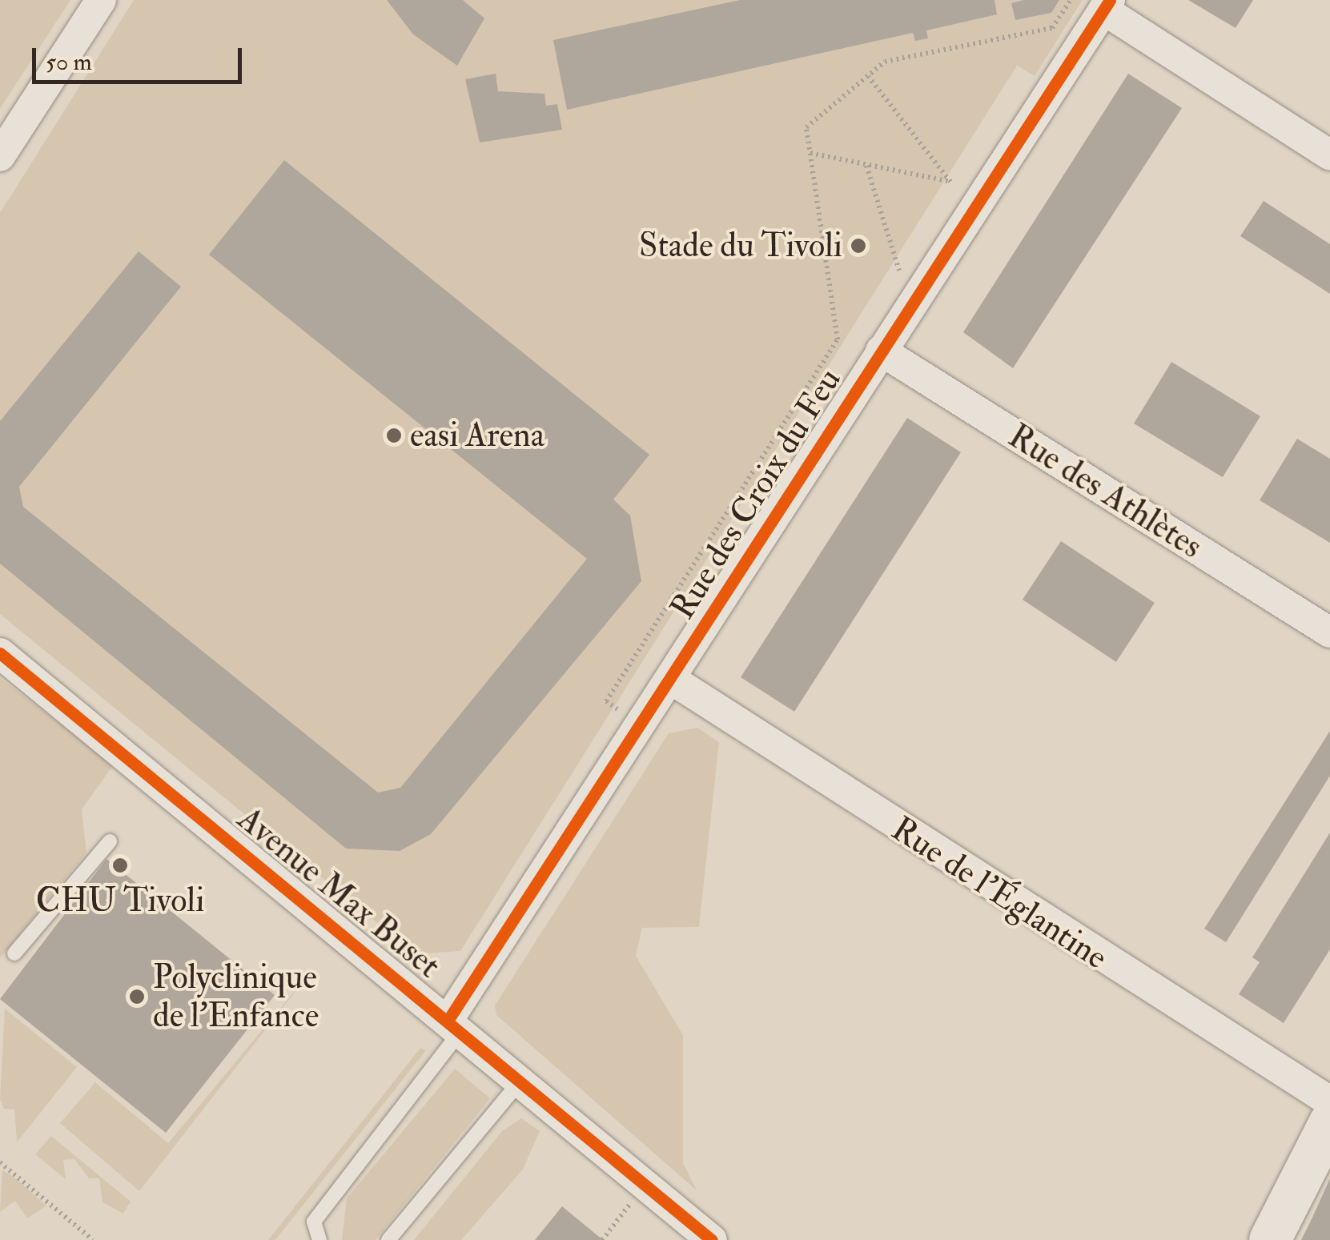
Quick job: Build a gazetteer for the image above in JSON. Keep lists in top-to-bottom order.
{
  "streets": {
    "street": [
      "Rue des Athlètes",
      "Rue des Croix du Feu",
      "Avenue Max Buset",
      "Rue de l'Églantine"
    ]
  },
  "crossings": [
    ["Rue des Athlètes", "Rue des Croix du Feu"],
    ["Rue des Croix du Feu", "Avenue Max Buset"],
    ["Rue des Croix du Feu", "Rue de l'Églantine"]
  ],
  "places": [
    "Stade du Tivoli",
    "easi Arena",
    "CHU Tivoli",
    "Polyclinique de l'Enfance"
  ],
  "scale_bar": "50 m"
}
